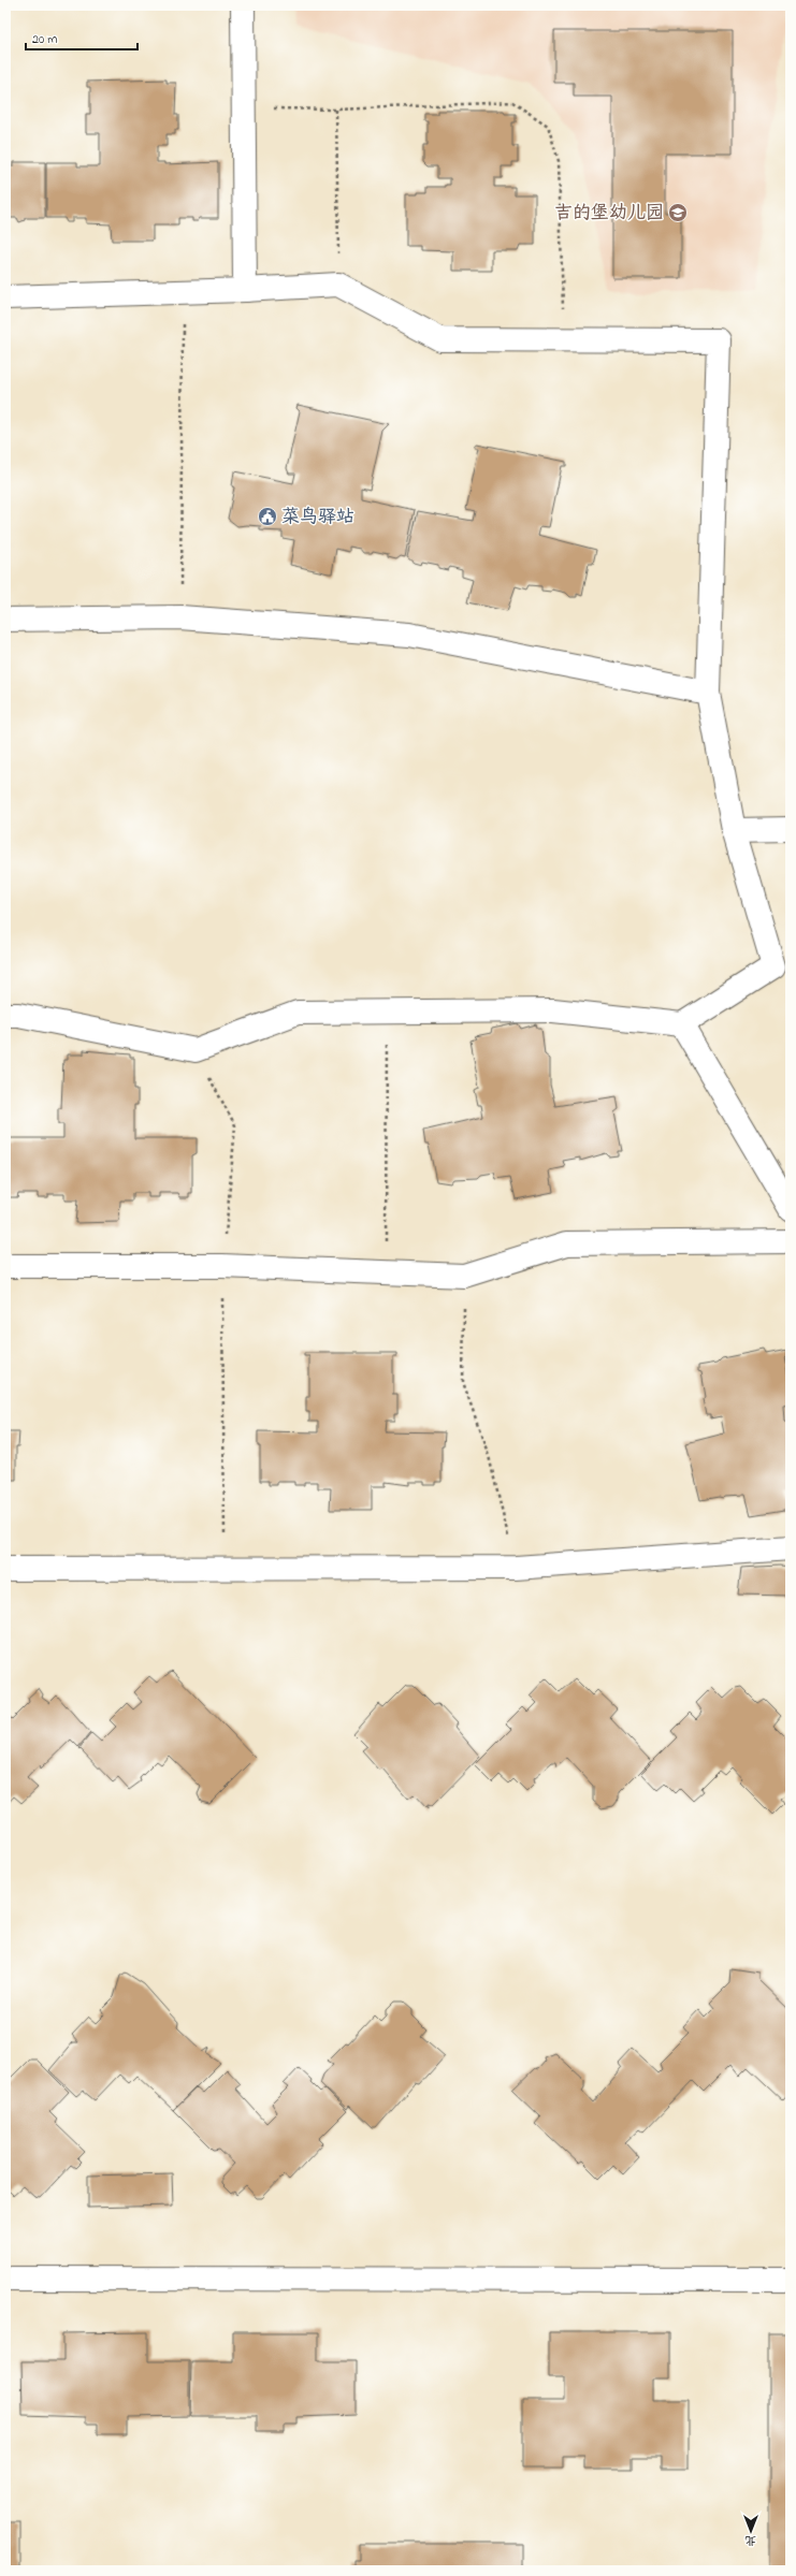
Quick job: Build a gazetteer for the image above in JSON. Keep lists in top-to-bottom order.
{
  "places": {
    "school or university": ["吉的堡幼儿园"],
    "public building": ["菜鸟驿站"]
  },
  "scale_bar": "20 m",
  "north": "bottom"
}
